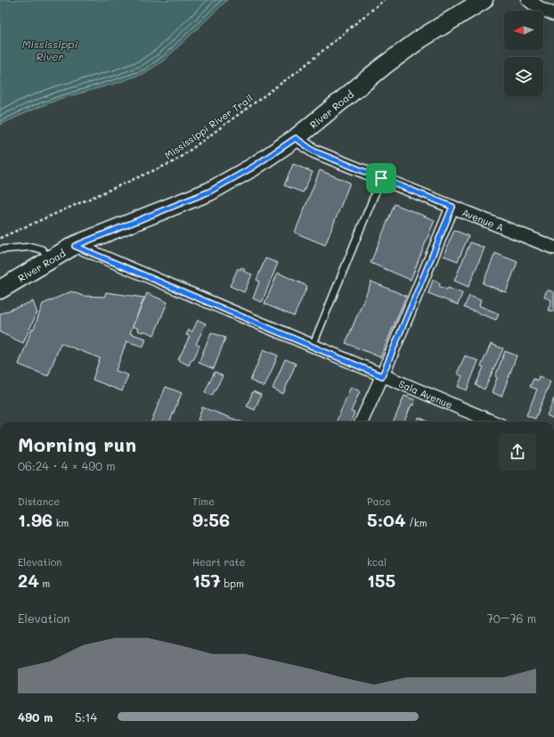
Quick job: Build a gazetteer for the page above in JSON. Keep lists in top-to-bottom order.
{
  "streets": {
    "main road": ["River Road"],
    "street": ["Avenue A", "Sala Avenue"],
    "path": ["Mississippi River Trail"]
  },
  "crossings": [
    ["River Road", "Avenue A"],
    ["River Road", "Sala Avenue"]
  ],
  "water": ["Mississippi River"],
  "north": "left",
  "page": {
    "heading": ["Morning run", "06:24 · 4 × 490 m"],
    "stats": [
      ["Distance", "1.96 km"],
      ["Time", "9:56"],
      ["Pace", "5:04 /km"],
      ["Elevation", "24 m"],
      ["Heart rate", "157 bpm"],
      ["kcal", "155"]
    ],
    "chart": ["Elevation", "70–76 m"],
    "list": [
      {
        "name": "490 m",
        "note": "5:14"
      }
    ]
  }
}
